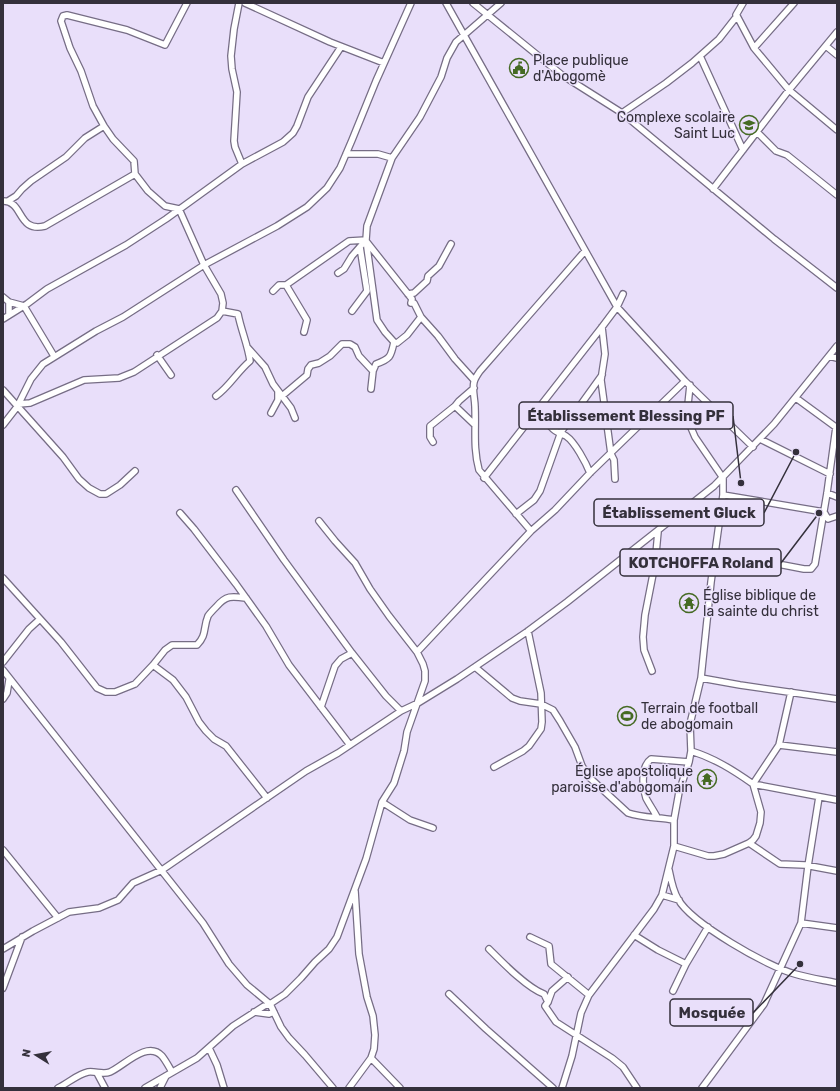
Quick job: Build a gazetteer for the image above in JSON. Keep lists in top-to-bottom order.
{
  "places": {
    "public building": ["Place publique d'Abogomè"],
    "school or university": ["Complexe scolaire Saint Luc"],
    "other": [
      "Établissement Gluck",
      "Établissement Blessing PF",
      "KOTCHOFFA Roland",
      "Mosquée"
    ],
    "temple": ["Église biblique de la sainte du christ", "Église apostolique paroisse d'abogomain"],
    "sports": ["Terrain de football de abogomain"]
  },
  "north": "left"
}
